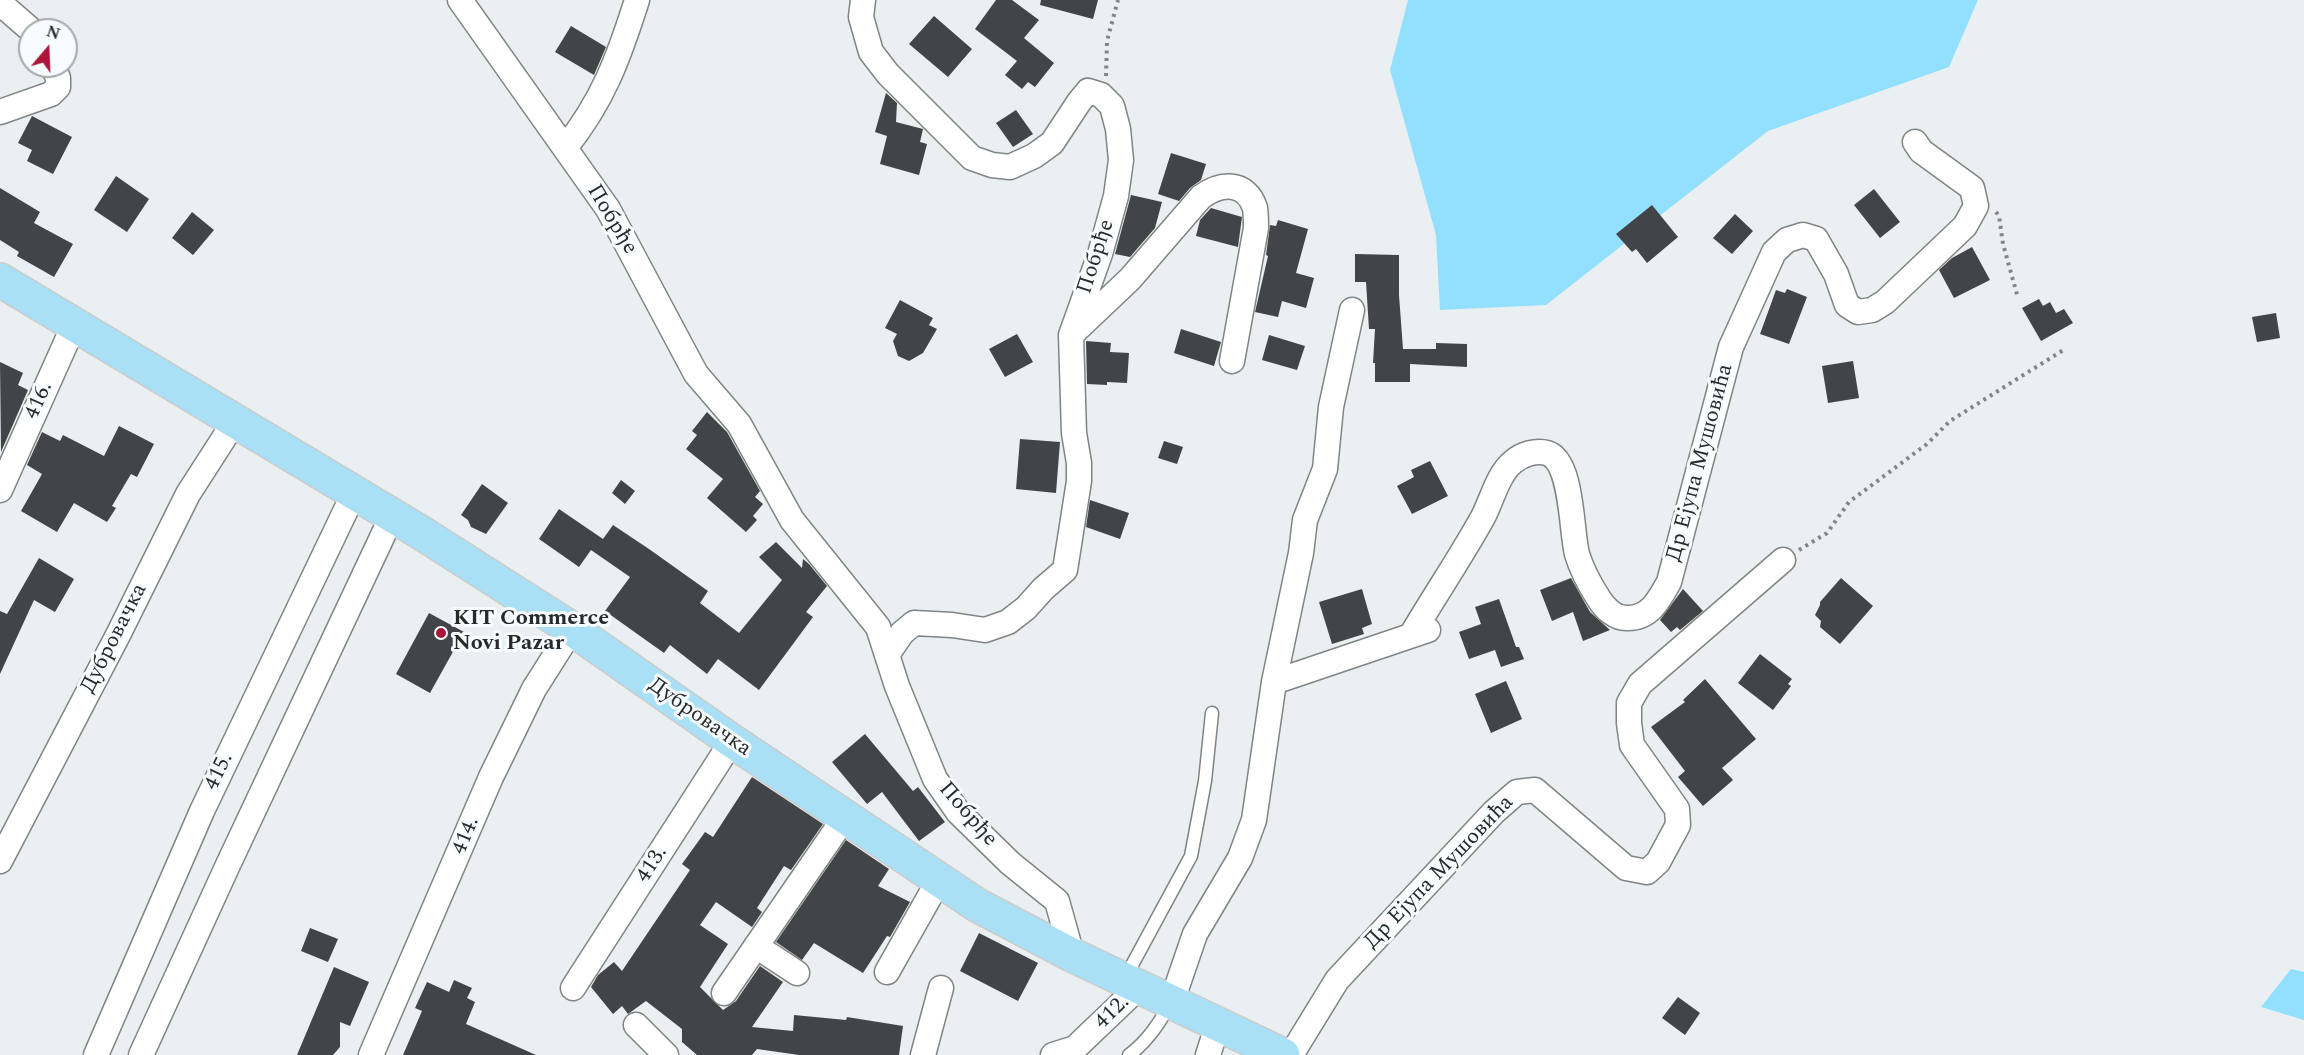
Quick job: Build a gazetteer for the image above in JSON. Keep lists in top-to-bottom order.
{
  "streets": {
    "main road": ["Дубровачка"],
    "street": [
      "Побрђе",
      "416.",
      "Др Ејупа Мушовића",
      "415.",
      "414.",
      "413.",
      "412."
    ]
  },
  "crossings": [
    ["Побрђе", "Дубровачка"],
    ["416.", "Дубровачка"],
    ["Дубровачка", "415."],
    ["Дубровачка", "414."],
    ["Дубровачка", "413."],
    ["Дубровачка", "412."]
  ],
  "places": ["KIT Commerce Novi Pazar"],
  "north": "top"
}
